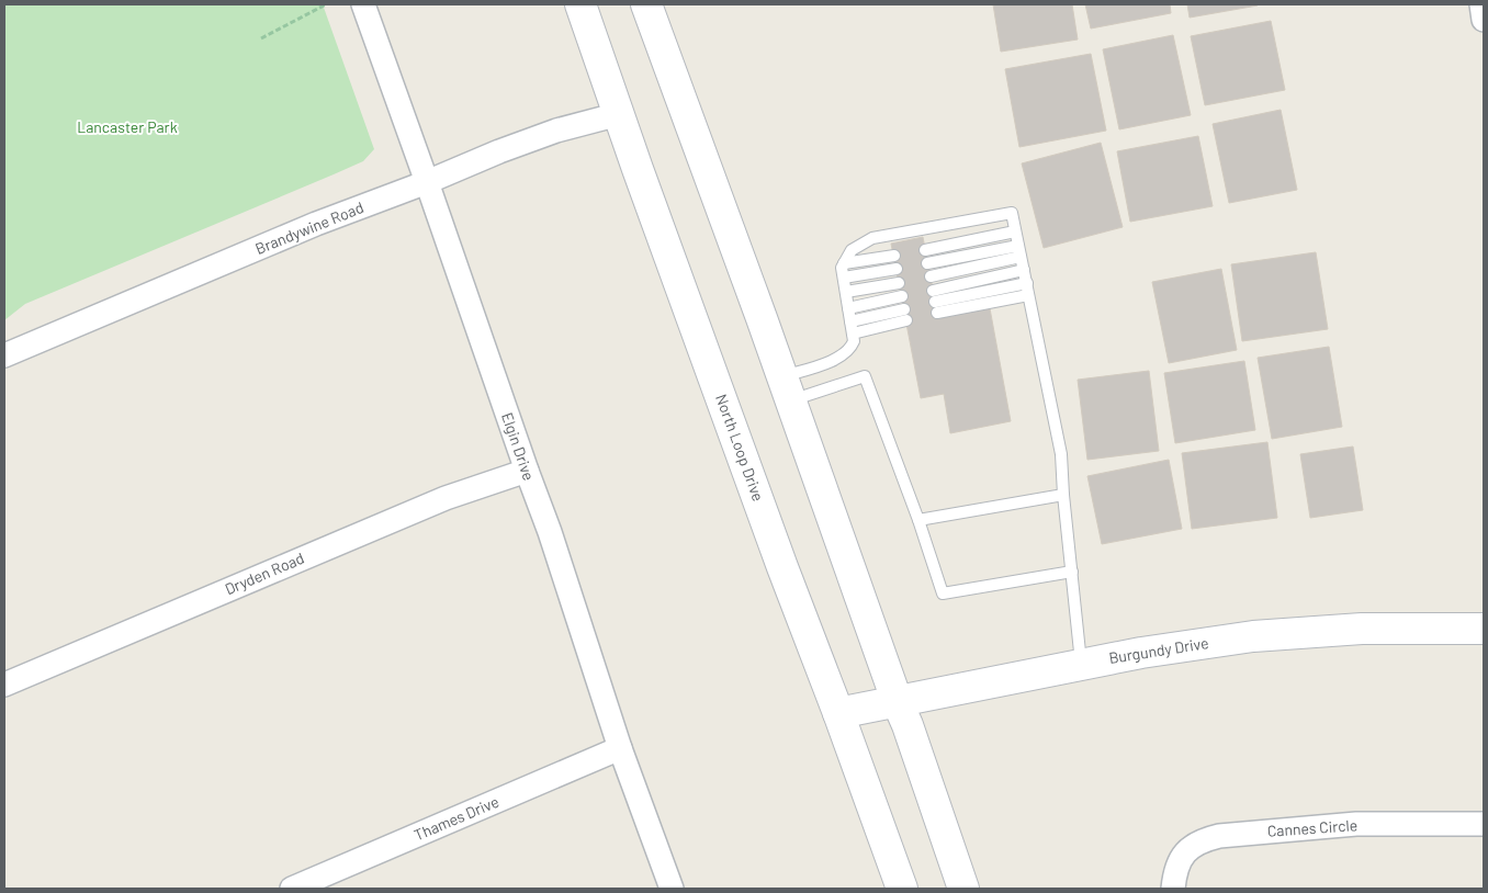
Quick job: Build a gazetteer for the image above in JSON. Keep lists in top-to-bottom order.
{
  "streets": {
    "main road": ["North Loop Drive", "Burgundy Drive"],
    "street": [
      "Brandywine Road",
      "Elgin Drive",
      "Dryden Road",
      "Thames Drive",
      "Cannes Circle"
    ]
  },
  "crossings": [
    ["Brandywine Road", "Elgin Drive"],
    ["Brandywine Road", "North Loop Drive"],
    ["Elgin Drive", "Dryden Road"],
    ["Elgin Drive", "Thames Drive"],
    ["North Loop Drive", "Burgundy Drive"]
  ],
  "parks": ["Lancaster Park"]
}
